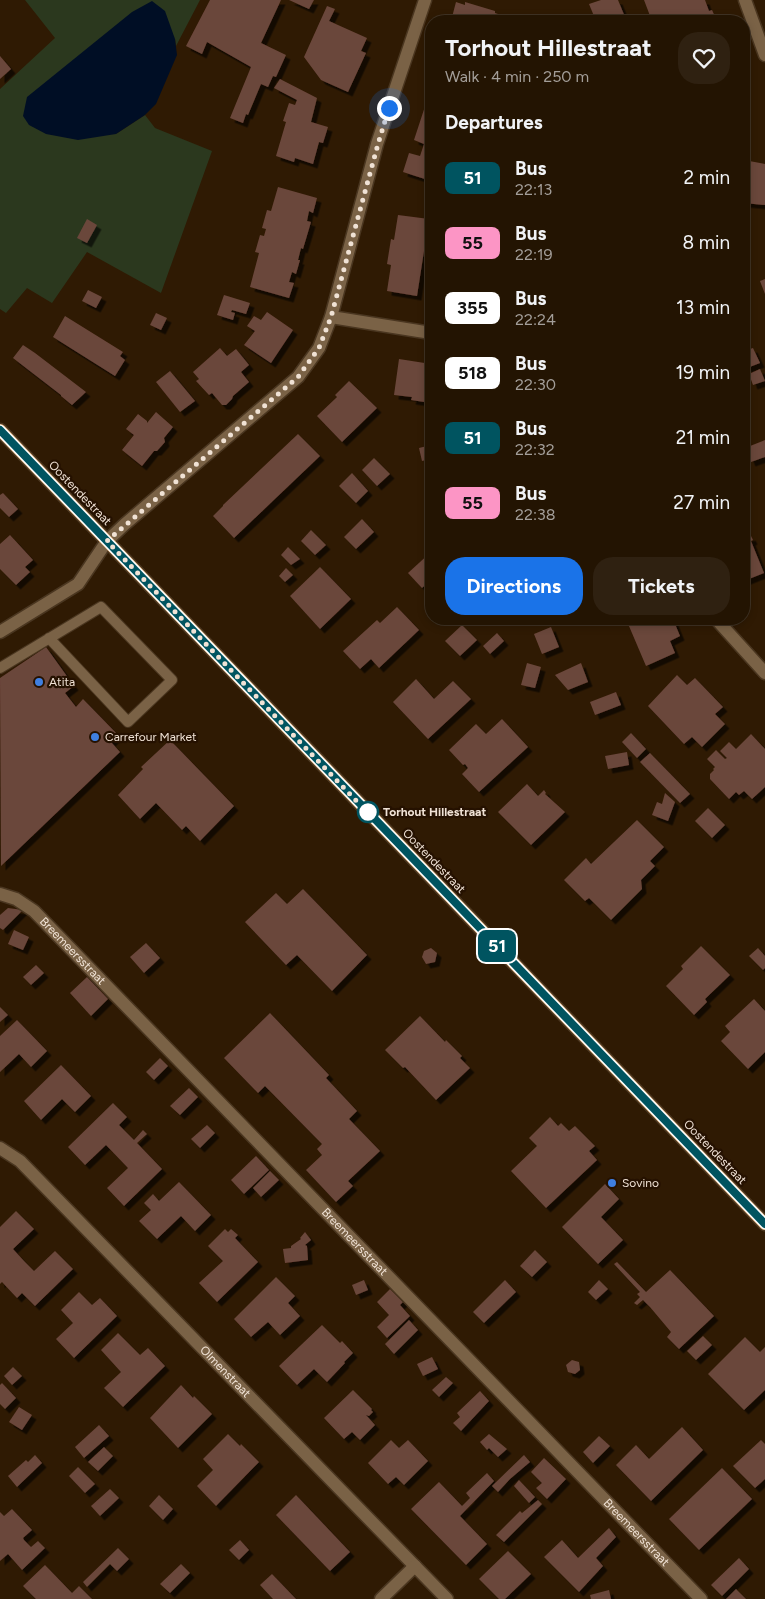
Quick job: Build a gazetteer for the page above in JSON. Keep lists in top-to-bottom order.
{
  "streets": {
    "main road": ["Oostendestraat"],
    "street": ["Breemeersstraat", "Olmenstraat"]
  },
  "places": [
    "Atita",
    "Carrefour Market",
    "Torhout Hillestraat",
    "Sovino"
  ],
  "lines": ["bus line 51"],
  "page": {
    "on_map": "51",
    "heading": [
      ["Torhout Hillestraat", "Walk · 4 min · 250 m"],
      "Departures"
    ],
    "list": [
      {
        "mark": "51",
        "name": "Bus",
        "note": "22:13",
        "value": "2 min"
      },
      {
        "mark": "55",
        "name": "Bus",
        "note": "22:19",
        "value": "8 min"
      },
      {
        "mark": "355",
        "name": "Bus",
        "note": "22:24",
        "value": "13 min"
      },
      {
        "mark": "518",
        "name": "Bus",
        "note": "22:30",
        "value": "19 min"
      },
      {
        "mark": "51",
        "name": "Bus",
        "note": "22:32",
        "value": "21 min"
      },
      {
        "mark": "55",
        "name": "Bus",
        "note": "22:38",
        "value": "27 min"
      }
    ],
    "buttons": ["Directions", "Tickets"]
  }
}
